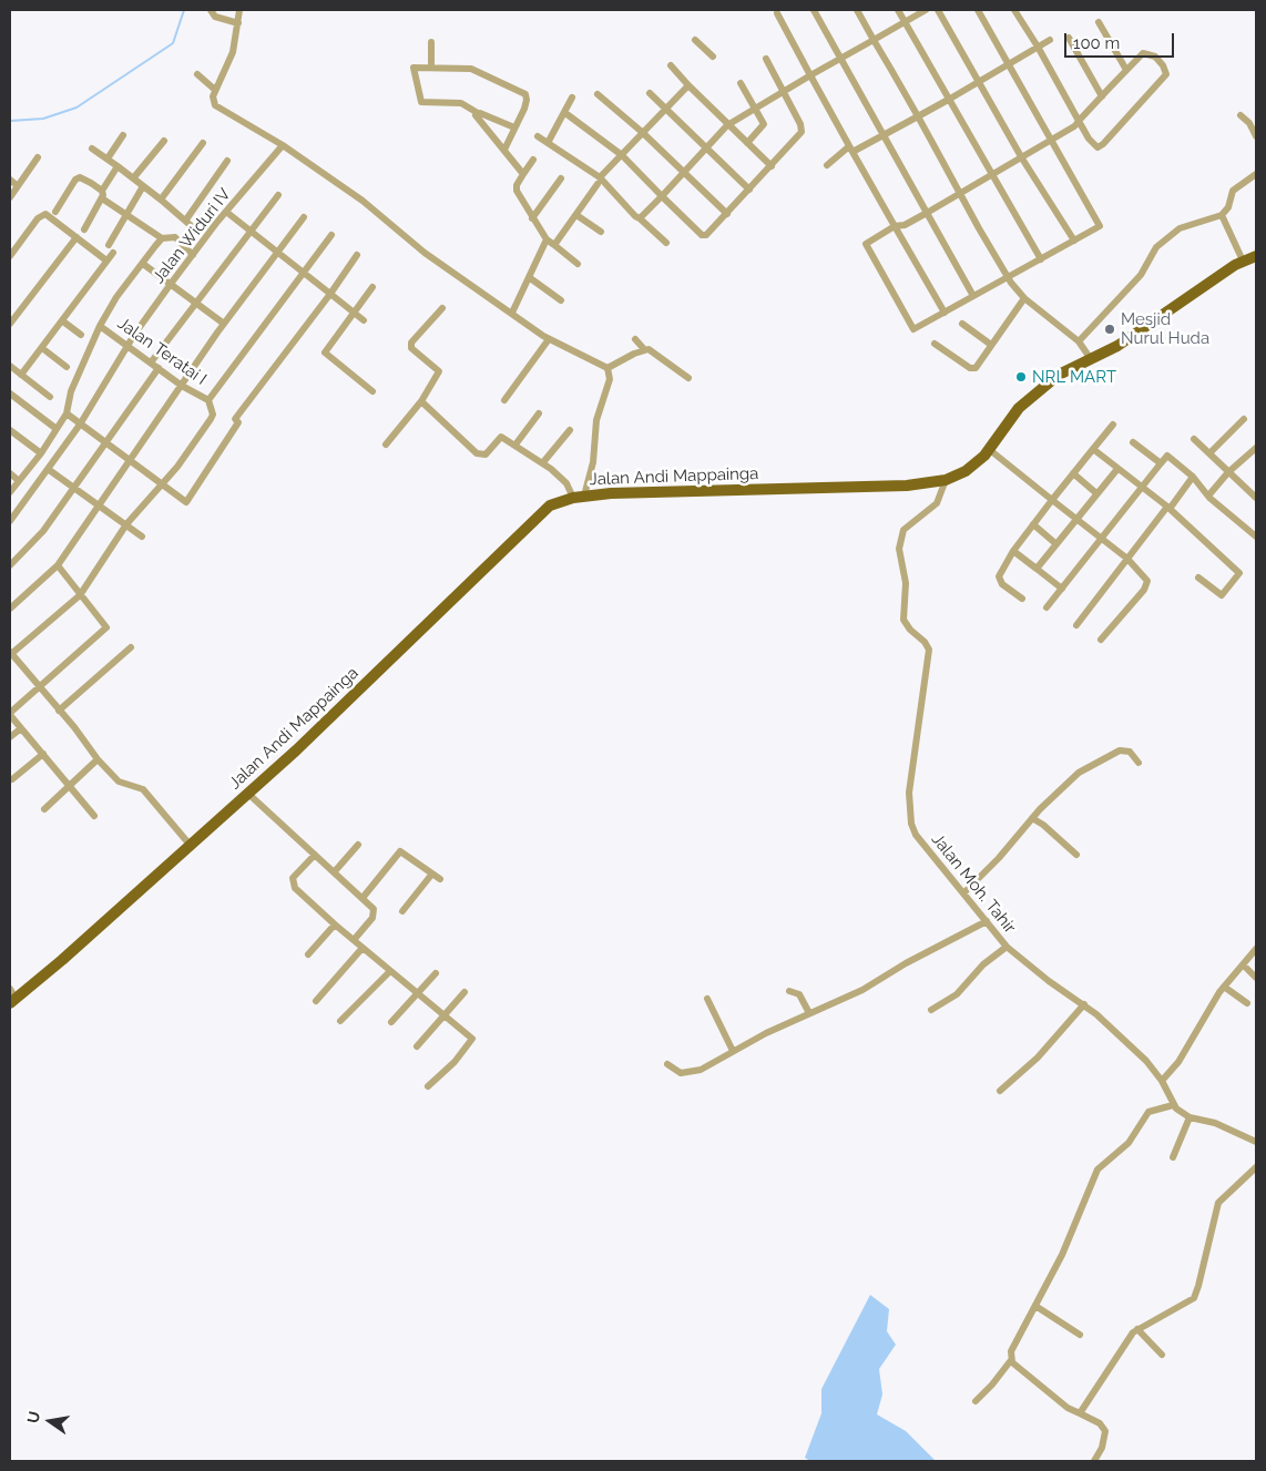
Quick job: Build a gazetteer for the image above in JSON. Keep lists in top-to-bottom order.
{
  "streets": {
    "main road": ["Jalan Andi Mappainga"],
    "street": ["Jalan Widuri IV", "Jalan Teratai I", "Jalan Moh. Tahir"]
  },
  "crossings": [
    ["Jalan Widuri IV", "Jalan Teratai I"],
    ["Jalan Andi Mappainga", "Jalan Moh. Tahir"]
  ],
  "places": ["Mesjid Nurul Huda", "NRL MART"],
  "scale_bar": "100 m",
  "north": "left"
}
